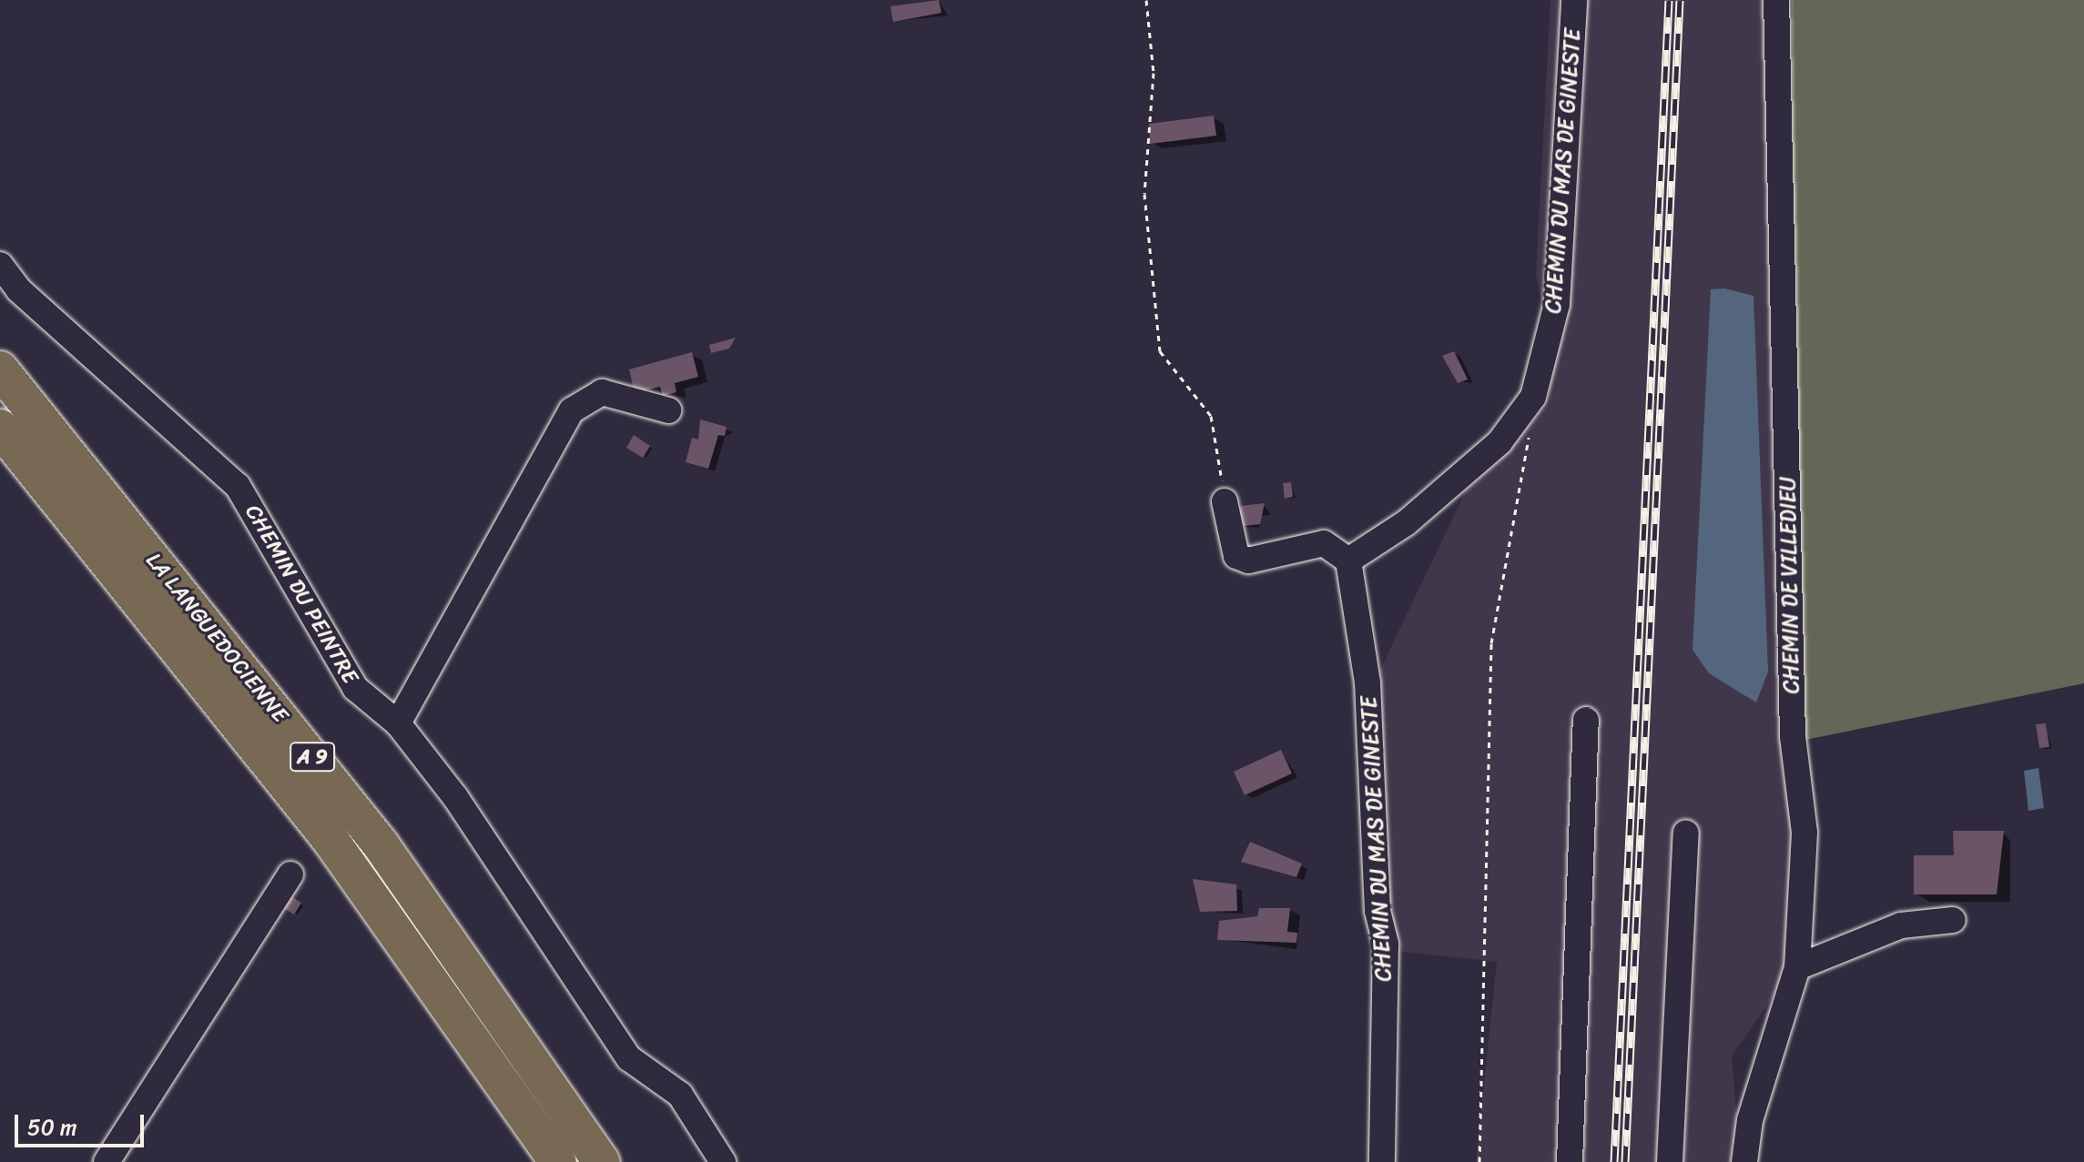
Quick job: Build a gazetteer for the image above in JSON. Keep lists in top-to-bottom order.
{
  "streets": {
    "highway": ["LA LANGUEDOCIENNE", "A 9"],
    "street": ["CHEMIN DU MAS DE GINESTE", "CHEMIN DE VILLEDIEU", "CHEMIN DU PEINTRE"]
  },
  "scale_bar": "50 m"
}
